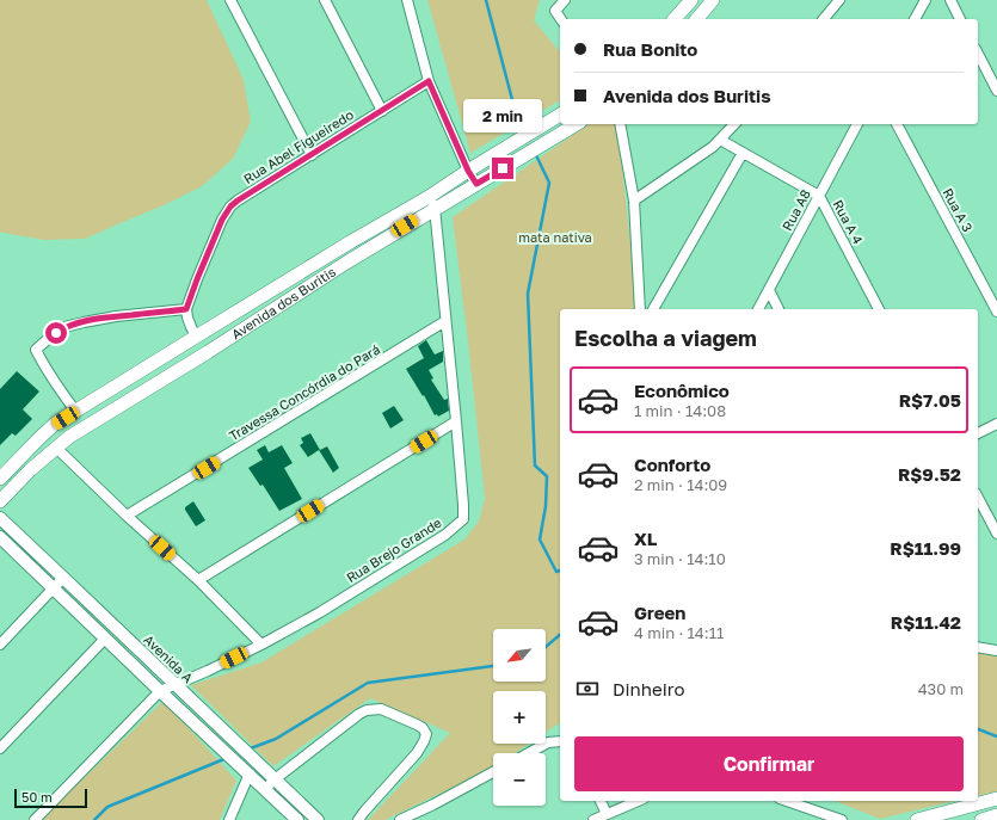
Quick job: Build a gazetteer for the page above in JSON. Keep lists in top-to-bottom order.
{
  "streets": {
    "main road": ["Avenida dos Buritis"],
    "street": [
      "Rua Abel Figueiredo",
      "Rua A8",
      "Rua A 3",
      "Rua A 4",
      "Travessa Concórdia do Pará",
      "Rua Brejo Grande",
      "Avenida A"
    ]
  },
  "crossings": [
    ["Rua A8", "Rua A 4"],
    ["Avenida dos Buritis", "Rua Brejo Grande"],
    ["Travessa Concórdia do Pará", "Rua Brejo Grande"],
    ["Rua Brejo Grande", "Avenida A"]
  ],
  "parks": ["mata nativa"],
  "scale_bar": "50 m",
  "north": "bottom left",
  "page": {
    "banner": ["Rua Bonito", "Avenida dos Buritis"],
    "bubble": "2 min",
    "heading": "Escolha a viagem",
    "list": [
      {
        "name": "Econômico",
        "note": "1 min · 14:08",
        "value": "R$7.05"
      },
      {
        "name": "Conforto",
        "note": "2 min · 14:09",
        "value": "R$9.52"
      },
      {
        "name": "XL",
        "note": "3 min · 14:10",
        "value": "R$11.99"
      },
      {
        "name": "Green",
        "note": "4 min · 14:11",
        "value": "R$11.42"
      }
    ],
    "map_buttons": ["+", "−"],
    "pay": ["Dinheiro", "430 m"],
    "buttons": "Confirmar",
    "scale": "50 m"
  }
}
